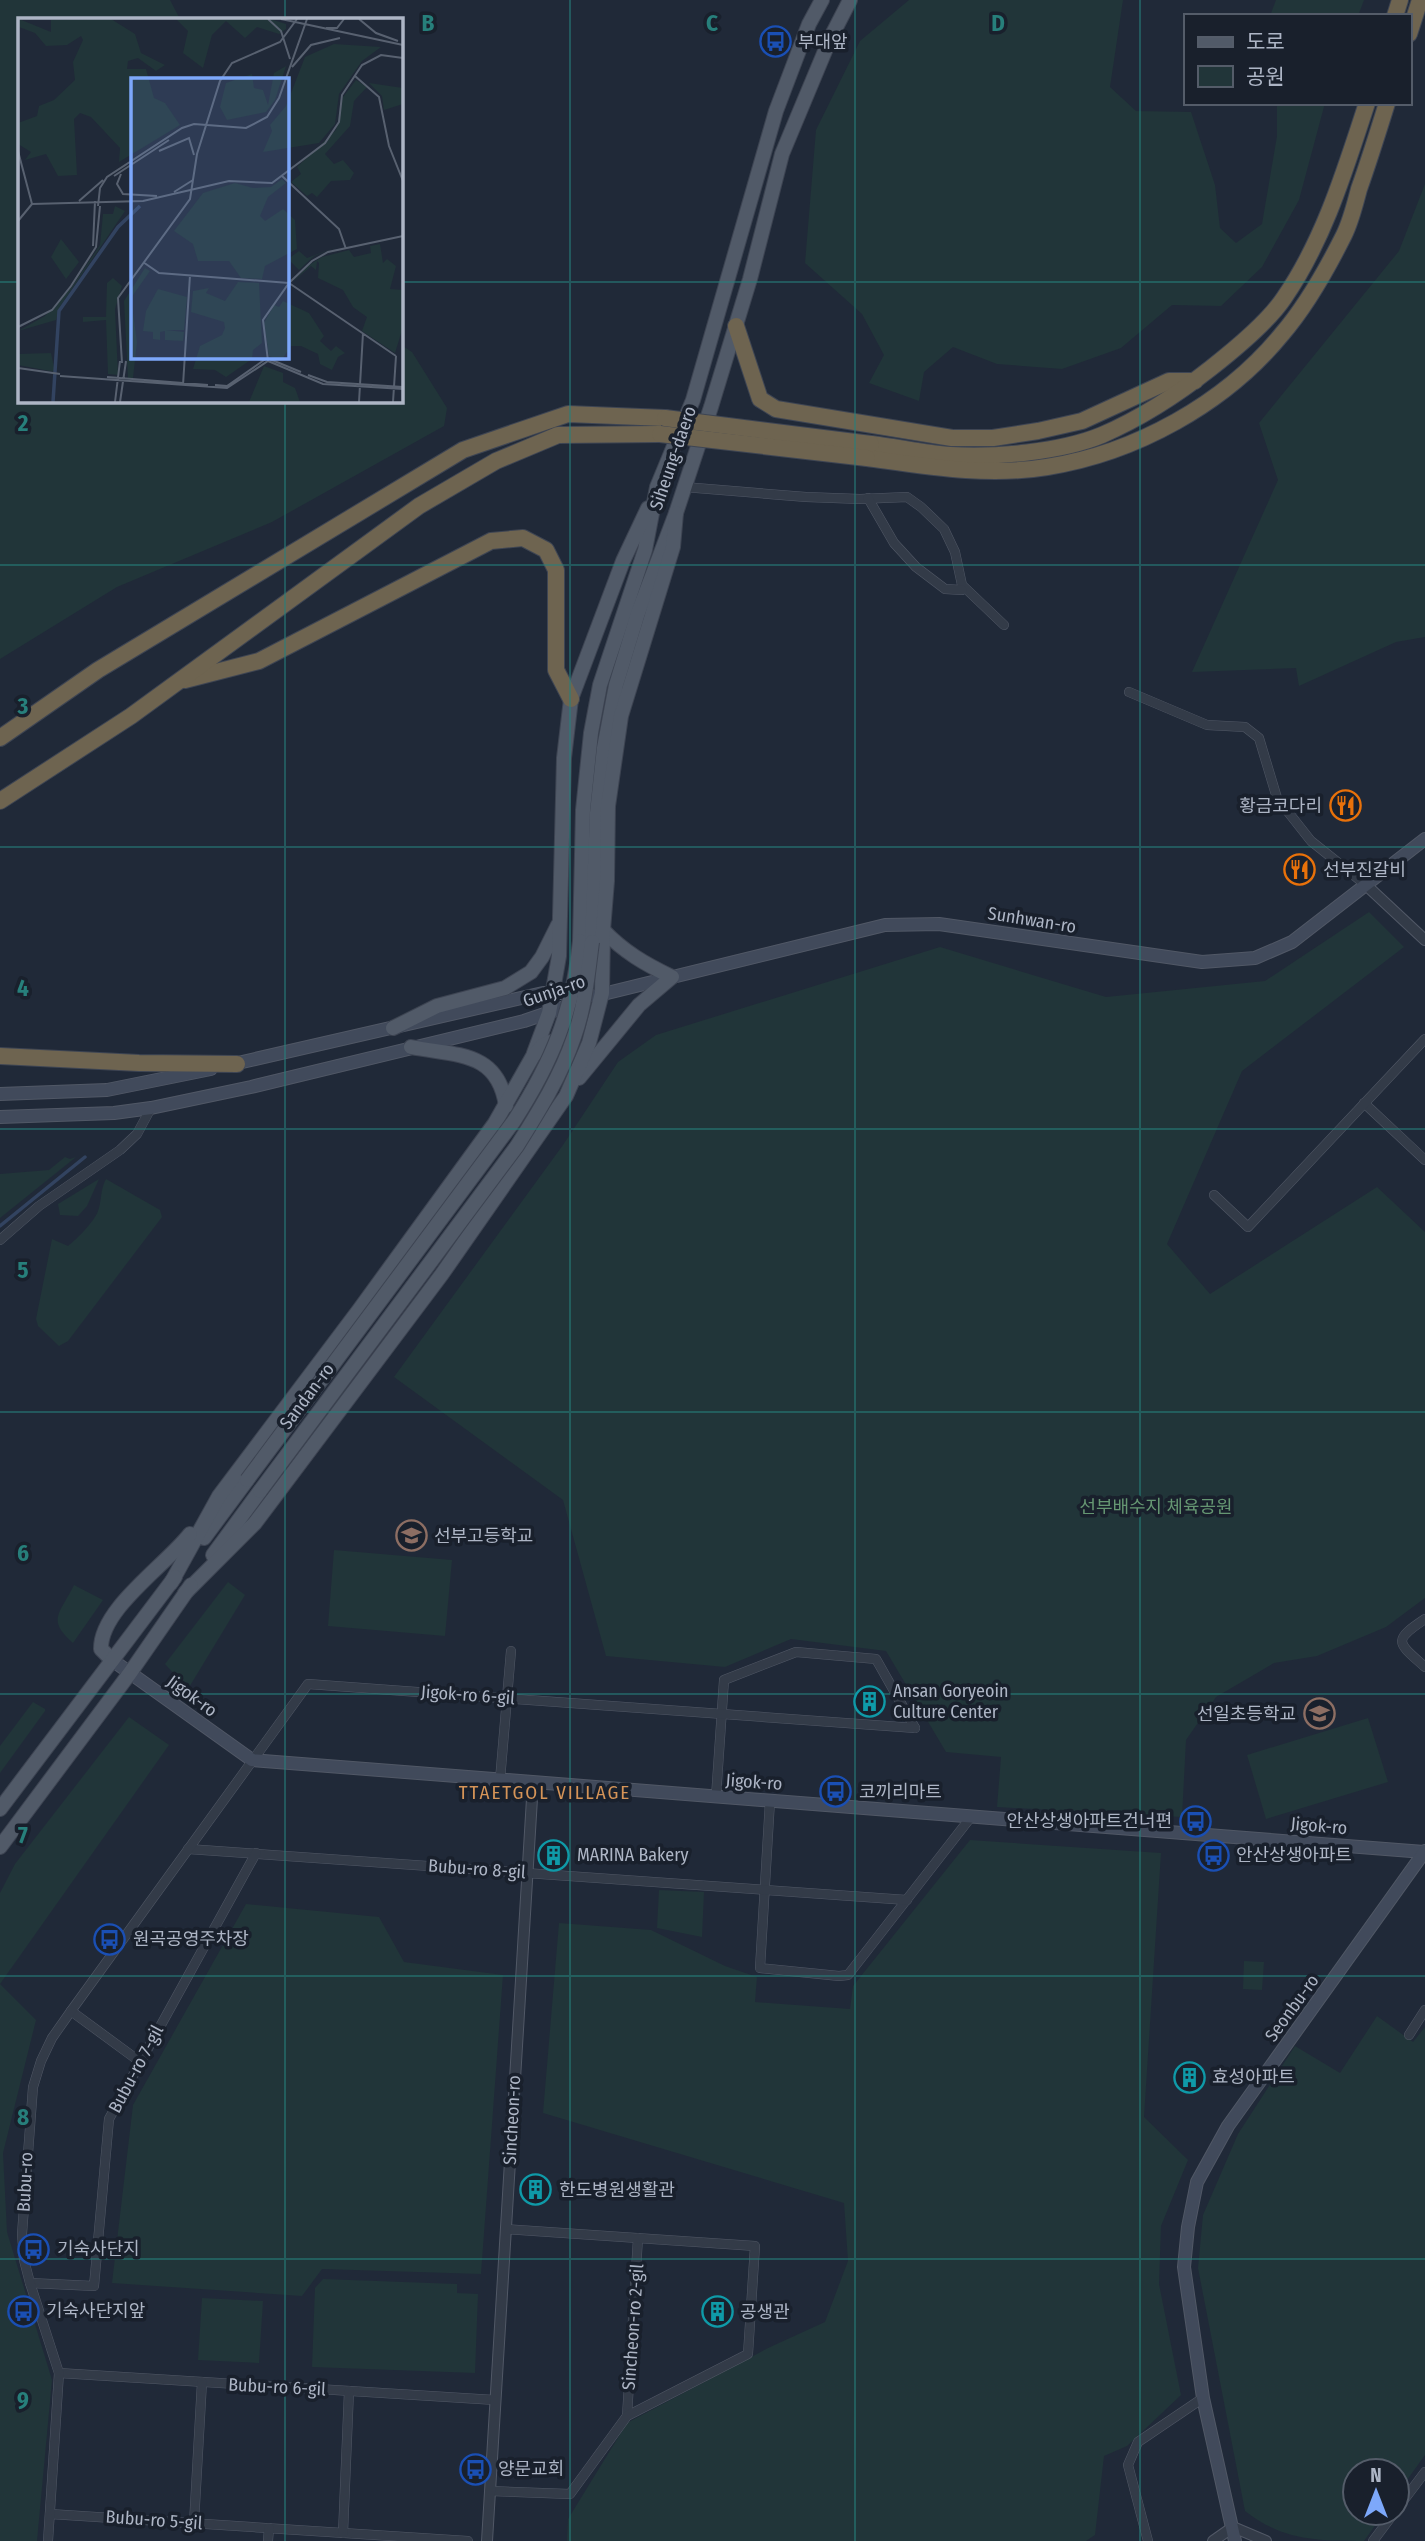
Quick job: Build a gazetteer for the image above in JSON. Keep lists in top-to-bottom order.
{
  "streets": {
    "main road": [
      "Siheung-daero",
      "Sunhwan-ro",
      "Gunja-ro",
      "Sandan-ro",
      "Jigok-ro",
      "Seonbu-ro"
    ],
    "street": [
      "Jigok-ro 6-gil",
      "Bubu-ro 8-gil",
      "Bubu-ro 7-gil",
      "Sincheon-ro",
      "Bubu-ro",
      "Sincheon-ro 2-gil",
      "Bubu-ro 6-gil",
      "Bubu-ro 5-gil"
    ]
  },
  "crossings": [
    ["Siheung-daero", "Sandan-ro"],
    ["Sunhwan-ro", "Gunja-ro"],
    ["Sandan-ro", "Jigok-ro"],
    ["Jigok-ro 6-gil", "Jigok-ro"],
    ["Jigok-ro 6-gil", "Bubu-ro"],
    ["Jigok-ro", "Seonbu-ro"],
    ["Jigok-ro", "Sincheon-ro"],
    ["Jigok-ro", "Bubu-ro"],
    ["Bubu-ro 8-gil", "Bubu-ro 7-gil"],
    ["Bubu-ro 8-gil", "Sincheon-ro"],
    ["Bubu-ro 8-gil", "Bubu-ro"],
    ["Bubu-ro 7-gil", "Bubu-ro"],
    ["Sincheon-ro", "Sincheon-ro 2-gil"],
    ["Sincheon-ro", "Bubu-ro 6-gil"],
    ["Bubu-ro", "Bubu-ro 6-gil"],
    ["Bubu-ro", "Bubu-ro 5-gil"]
  ],
  "districts": ["TTAETGOL VILLAGE"],
  "parks": ["선부배수지 체육공원"],
  "places": {
    "bus stop": [
      "부대앞",
      "코끼리마트",
      "안산상생아파트건너편",
      "안산상생아파트",
      "원곡공영주차장",
      "기숙사단지",
      "기숙사단지앞",
      "양문교회"
    ],
    "restaurant": ["황금코다리", "선부진갈비"],
    "school or university": ["선부고등학교", "선일초등학교"],
    "building": [
      "Ansan Goryeoin Culture Center",
      "MARINA Bakery",
      "효성아파트",
      "한도병원생활관",
      "공생관"
    ]
  },
  "legend": ["도로", "공원"],
  "north": "top",
  "grid": {
    "columns": ["B", "C", "D"],
    "rows": [
      "2",
      "3",
      "4",
      "5",
      "6",
      "7",
      "8",
      "9"
    ]
  }
}
